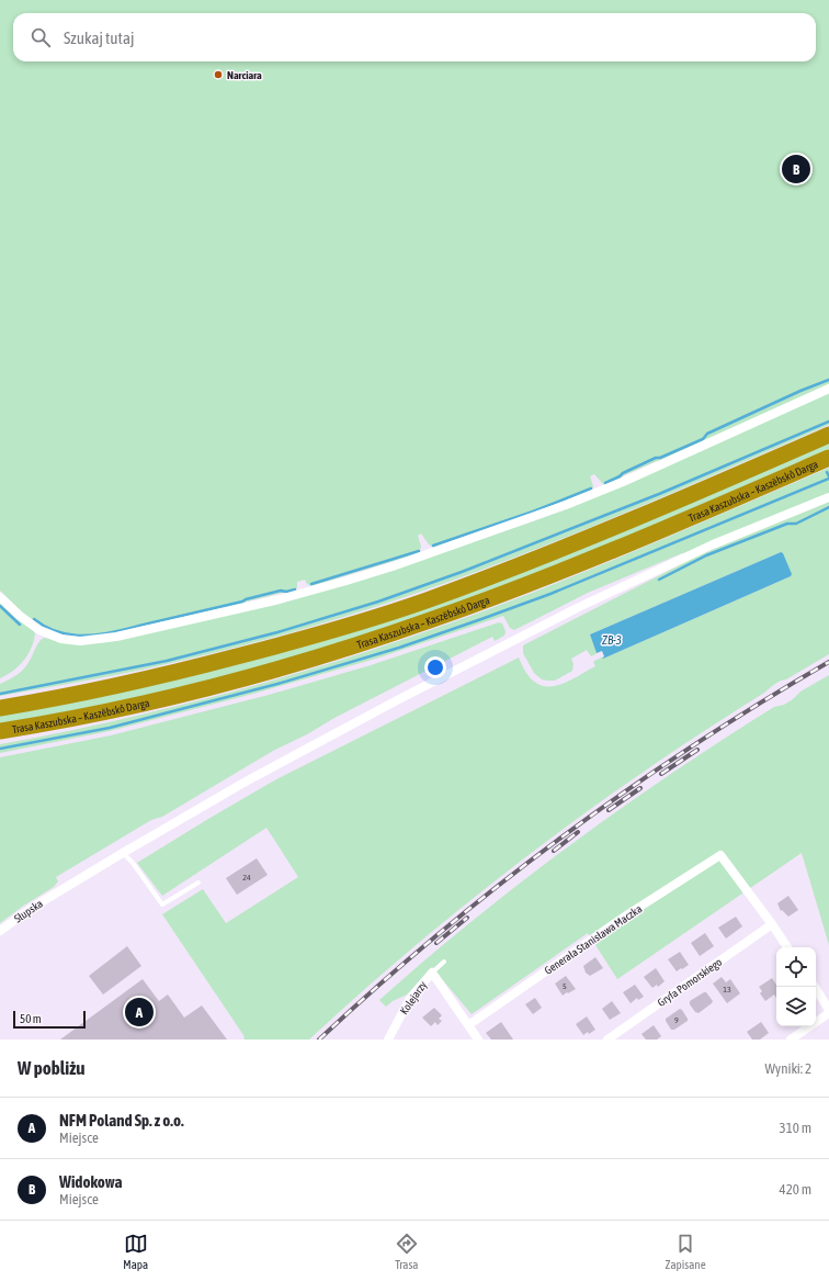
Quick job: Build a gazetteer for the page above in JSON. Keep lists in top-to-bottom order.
{
  "streets": {
    "highway": ["Trasa Kaszubska – Kaszëbskô Darga"],
    "street": [
      "Słupska",
      "Generała Stanisława Maczka",
      "Gryfa Pomorskiego",
      "Kolejarzy"
    ]
  },
  "crossings": [
    ["Generała Stanisława Maczka", "Gryfa Pomorskiego"]
  ],
  "water": ["ZB-3"],
  "places": ["Narciara"],
  "house_numbers": [
    "24",
    "5",
    "13",
    "9"
  ],
  "scale_bar": "50 m",
  "page": {
    "search": "Szukaj tutaj",
    "pins": ["B", "A"],
    "scale": "50 m",
    "heading": ["W pobliżu", "Wyniki: 2"],
    "list": [
      {
        "mark": "A",
        "name": "NFM Poland Sp. z o.o.",
        "note": "Miejsce",
        "value": "310 m"
      },
      {
        "mark": "B",
        "name": "Widokowa",
        "note": "Miejsce",
        "value": "420 m"
      }
    ],
    "nav": ["Mapa", "Trasa", "Zapisane"]
  }
}
